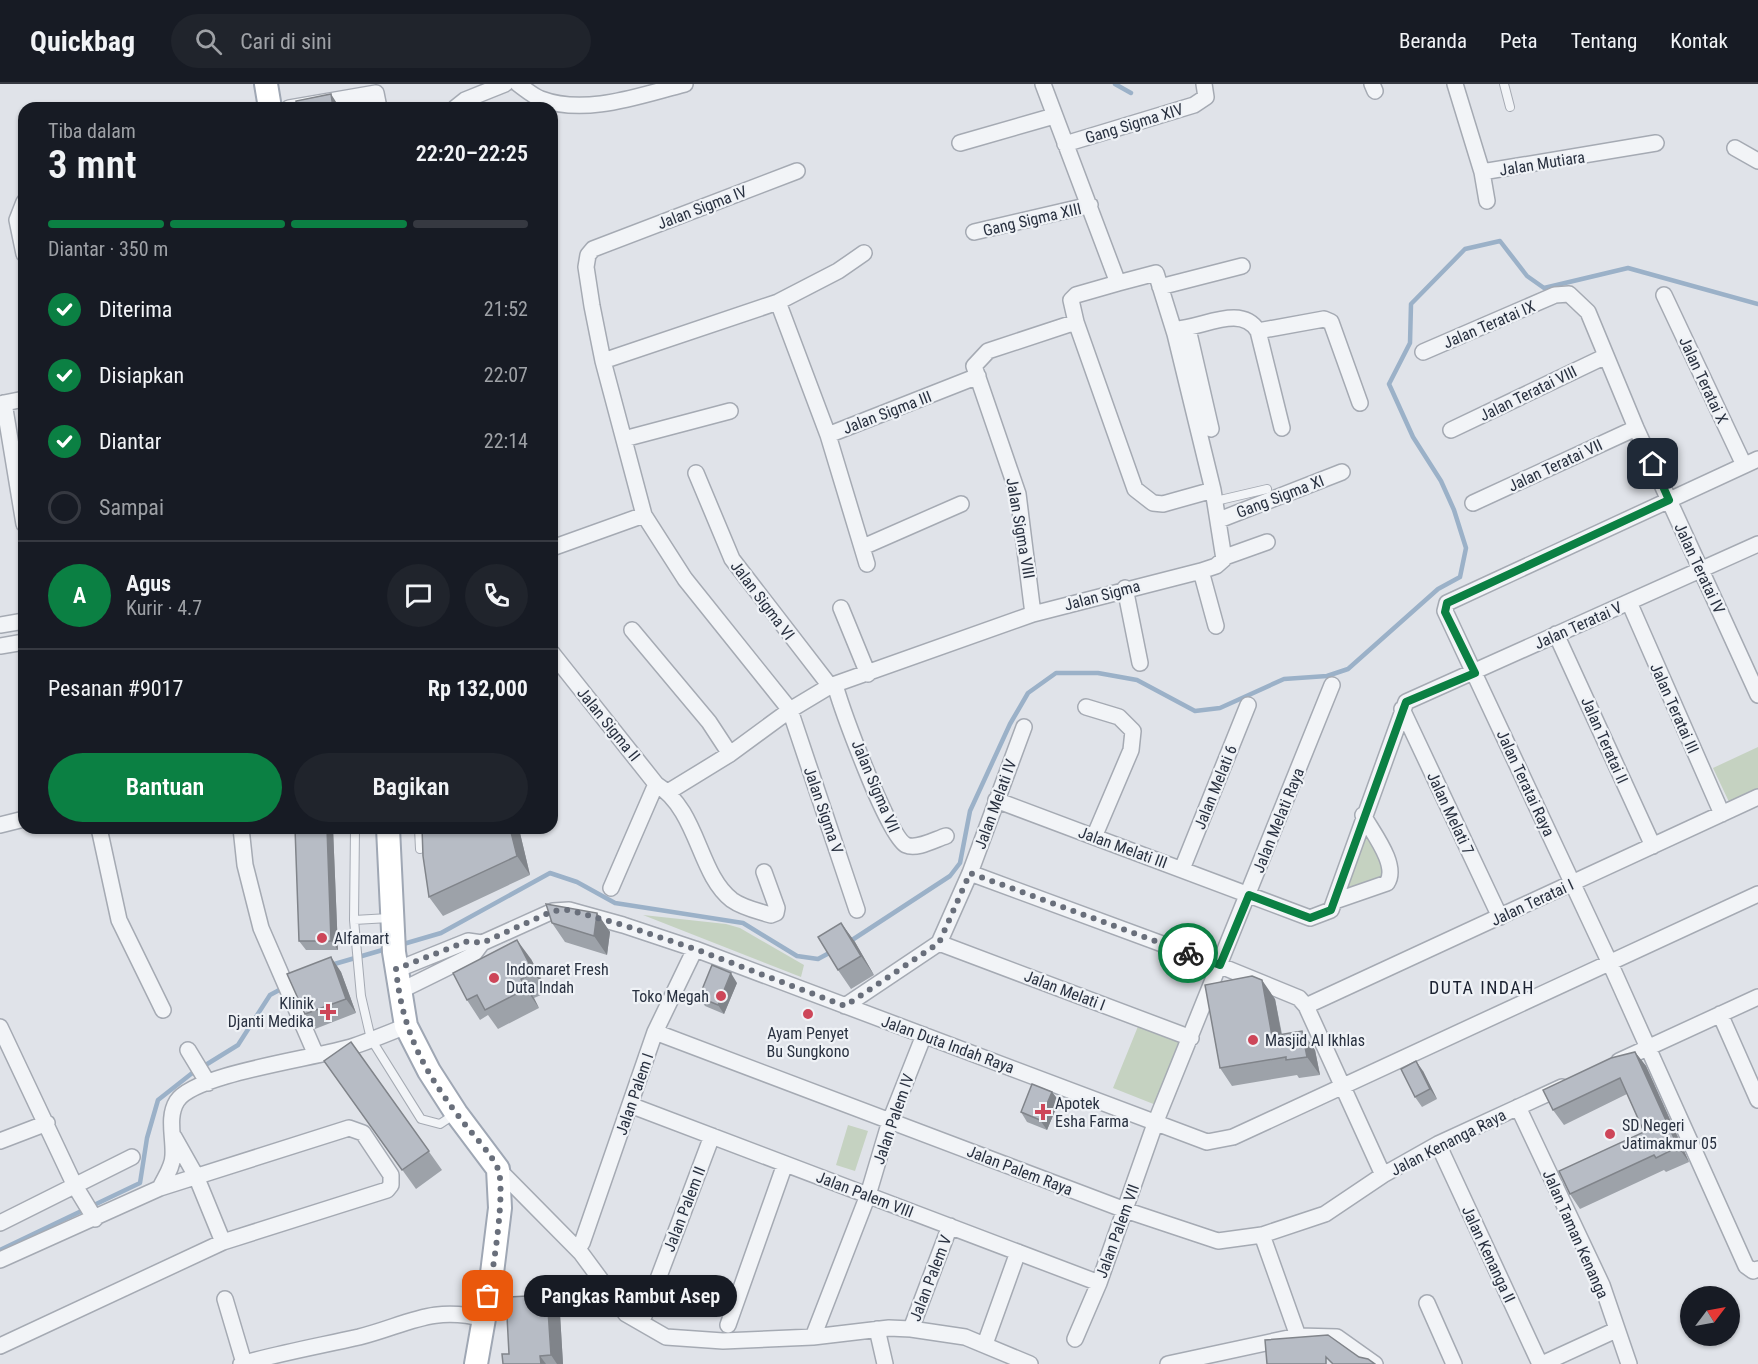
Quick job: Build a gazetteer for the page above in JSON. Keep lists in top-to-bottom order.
{
  "streets": {
    "street": [
      "Gang Sigma XIV",
      "Jalan Mutiara",
      "Jalan Sigma IV",
      "Gang Sigma XIII",
      "Jalan Teratai IX",
      "Jalan Teratai X",
      "Jalan Teratai VIII",
      "Jalan Sigma III",
      "Jalan Teratai VII",
      "Gang Sigma XI",
      "Jalan Sigma VIII",
      "Jalan Teratai IV",
      "Jalan Sigma",
      "Jalan Sigma VI",
      "Jalan Teratai V",
      "Jalan Teratai III",
      "Jalan Sigma II",
      "Jalan Teratai II",
      "Jalan Teratai Raya",
      "Jalan Sigma VII",
      "Jalan Melati 6",
      "Jalan Melati IV",
      "Jalan Sigma V",
      "Jalan Melati 7",
      "Jalan Melati Raya",
      "Jalan Melati III",
      "Jalan Teratai I",
      "Jalan Melati I",
      "Jalan Duta Indah Raya",
      "Jalan Palem I",
      "Jalan Palem IV",
      "Jalan Kenanga Raya",
      "Jalan Palem Raya",
      "Jalan Palem VIII",
      "Jalan Palem II",
      "Jalan Palem VII",
      "Jalan Taman Kenanga",
      "Jalan Kenanga II",
      "Jalan Palem V"
    ]
  },
  "crossings": [
    ["Jalan Teratai IX", "Jalan Teratai IV"],
    ["Jalan Teratai VIII", "Jalan Teratai IV"],
    ["Jalan Sigma III", "Jalan Sigma VIII"],
    ["Jalan Teratai VII", "Jalan Teratai IV"],
    ["Jalan Sigma VIII", "Jalan Sigma"],
    ["Jalan Teratai IV", "Jalan Teratai V"],
    ["Jalan Teratai IV", "Jalan Teratai Raya"],
    ["Jalan Sigma", "Jalan Sigma VI"],
    ["Jalan Sigma", "Jalan Sigma II"],
    ["Jalan Sigma", "Jalan Sigma VII"],
    ["Jalan Sigma", "Jalan Sigma V"],
    ["Jalan Sigma VI", "Jalan Sigma VII"],
    ["Jalan Teratai V", "Jalan Teratai III"],
    ["Jalan Teratai V", "Jalan Teratai II"],
    ["Jalan Teratai V", "Jalan Teratai Raya"],
    ["Jalan Teratai V", "Jalan Melati 7"],
    ["Jalan Teratai III", "Jalan Teratai I"],
    ["Jalan Teratai II", "Jalan Teratai I"],
    ["Jalan Teratai Raya", "Jalan Teratai I"],
    ["Jalan Teratai Raya", "Jalan Duta Indah Raya"],
    ["Jalan Melati 6", "Jalan Melati III"],
    ["Jalan Melati IV", "Jalan Melati III"],
    ["Jalan Melati IV", "Jalan Melati I"],
    ["Jalan Melati 7", "Jalan Teratai I"],
    ["Jalan Melati Raya", "Jalan Melati III"],
    ["Jalan Melati Raya", "Jalan Melati I"],
    ["Jalan Melati Raya", "Jalan Duta Indah Raya"],
    ["Jalan Melati Raya", "Jalan Palem VII"],
    ["Jalan Teratai I", "Jalan Kenanga Raya"],
    ["Jalan Duta Indah Raya", "Jalan Palem I"],
    ["Jalan Duta Indah Raya", "Jalan Palem IV"],
    ["Jalan Duta Indah Raya", "Jalan Kenanga Raya"],
    ["Jalan Duta Indah Raya", "Jalan Palem VII"],
    ["Jalan Palem I", "Jalan Palem Raya"],
    ["Jalan Palem I", "Jalan Palem VIII"],
    ["Jalan Palem IV", "Jalan Palem Raya"],
    ["Jalan Palem IV", "Jalan Palem VIII"],
    ["Jalan Kenanga Raya", "Jalan Palem Raya"],
    ["Jalan Kenanga Raya", "Jalan Taman Kenanga"],
    ["Jalan Kenanga Raya", "Jalan Kenanga II"],
    ["Jalan Palem Raya", "Jalan Palem VII"],
    ["Jalan Palem VIII", "Jalan Palem II"],
    ["Jalan Palem VIII", "Jalan Palem VII"],
    ["Jalan Palem VIII", "Jalan Palem V"]
  ],
  "districts": ["DUTA INDAH"],
  "places": {
    "other": [
      "Alfamart",
      "Indomaret Fresh Duta Indah",
      "Toko Megah",
      "Ayam Penyet Bu Sungkono",
      "Masjid Al Ikhlas",
      "SD Negeri Jatimakmur 05",
      "Pangkas Rambut Asep"
    ],
    "health": ["Klinik Djanti Medika", "Apotek Esha Farma"]
  },
  "north": "top right",
  "page": {
    "header": "Quickbag",
    "search": "Cari di sini",
    "nav": [
      "Beranda",
      "Peta",
      "Tentang",
      "Kontak"
    ],
    "heading": ["3 mnt", "Tiba dalam", "22:20–22:25"],
    "panel": [
      "Agus",
      "Kurir · 4.7",
      "Pesanan #9017",
      "Rp 132,000"
    ],
    "bar": "Diantar · 350 m",
    "list": [
      ["Diterima", "21:52"],
      ["Disiapkan", "22:07"],
      ["Diantar", "22:14"],
      "Sampai"
    ],
    "round": "A",
    "buttons": ["Bantuan", "Bagikan"],
    "bubble": "Pangkas Rambut Asep"
  }
}
